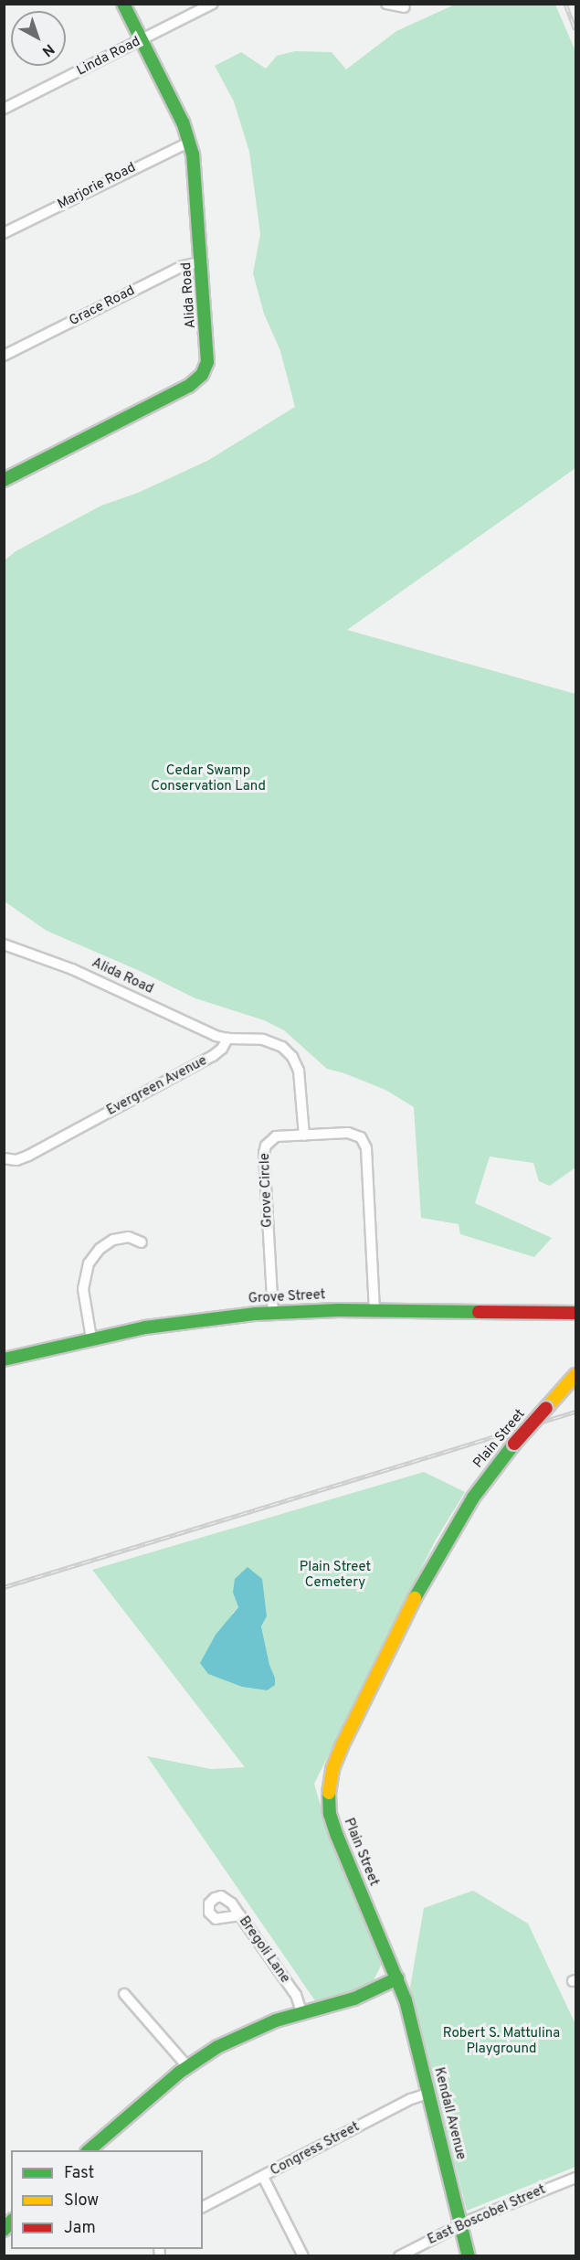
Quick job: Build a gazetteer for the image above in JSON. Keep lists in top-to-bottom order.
{
  "streets": {
    "street": [
      "Linda Road",
      "Marjorie Road",
      "Alida Road",
      "Grace Road",
      "Evergreen Avenue",
      "Grove Circle",
      "Grove Street",
      "Plain Street",
      "Bregoli Lane",
      "Kendall Avenue",
      "Congress Street",
      "East Boscobel Street"
    ]
  },
  "crossings": [
    ["Linda Road", "Alida Road"],
    ["Marjorie Road", "Alida Road"],
    ["Alida Road", "Grace Road"],
    ["Alida Road", "Evergreen Avenue"],
    ["Grove Circle", "Grove Street"],
    ["Plain Street", "Kendall Avenue"],
    ["Kendall Avenue", "Congress Street"],
    ["Kendall Avenue", "East Boscobel Street"]
  ],
  "parks": ["Cedar Swamp Conservation Land", "Plain Street Cemetery", "Robert S. Mattulina Playground"],
  "legend": ["Fast", "Slow", "Jam"],
  "north": "bottom right"
}
